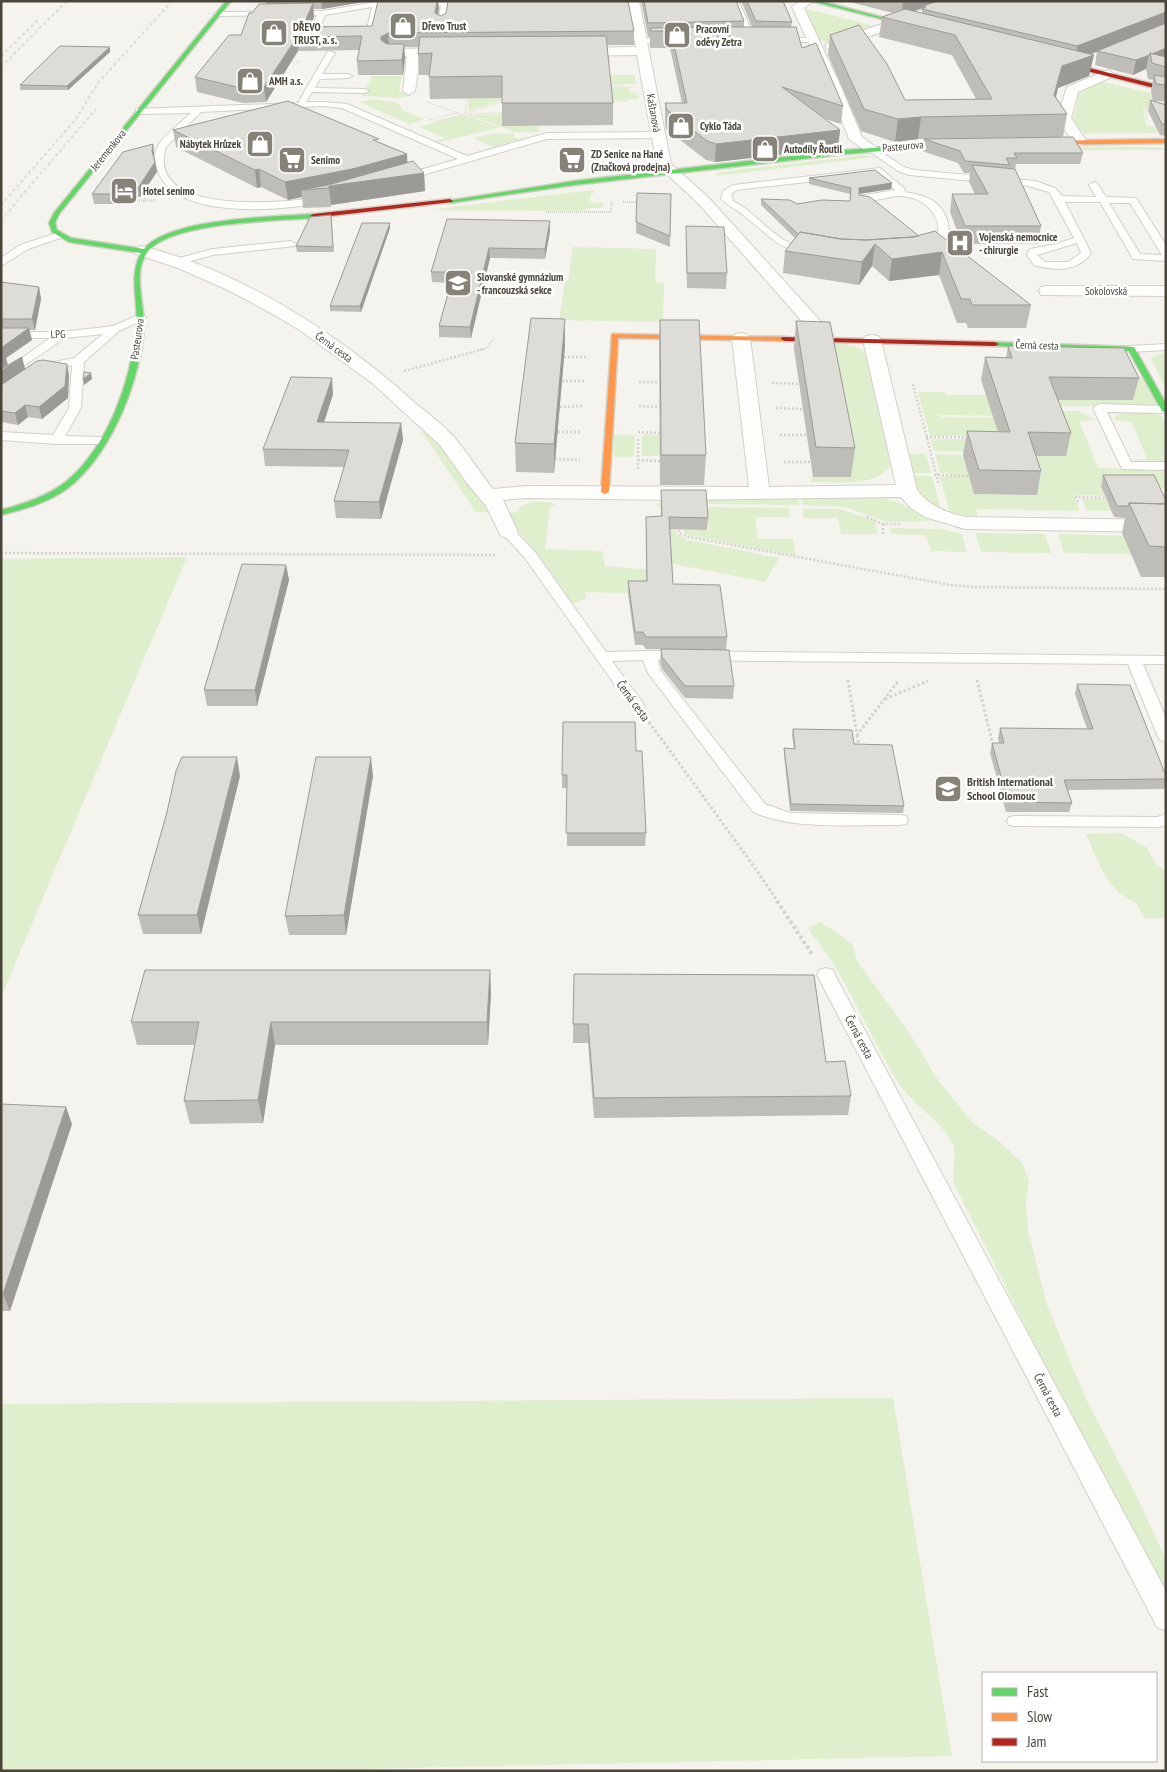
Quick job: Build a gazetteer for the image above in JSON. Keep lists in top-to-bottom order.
{
  "streets": {
    "street": [
      "Kaštanová",
      "Pasteurova",
      "Jeremenkova",
      "Sokolovská",
      "Černá cesta"
    ],
    "lane": ["LPG"]
  },
  "crossings": [
    ["Kaštanová", "Pasteurova"],
    ["Pasteurova", "Černá cesta"]
  ],
  "places": {
    "shop": [
      "Dřevo Trust",
      "DŘEVO TRUST, a. s.",
      "Pracovní oděvy Zetra",
      "AMH a.s.",
      "Cyklo Táda",
      "Nábytek Hrůzek",
      "Autodíly Řoutil"
    ],
    "supermarket": ["Senimo", "ZD Senice na Hané (Značková prodejna)"],
    "hotel": ["Hotel senimo"],
    "hospital": ["Vojenská nemocnice - chirurgie"],
    "school or university": ["Slovanské gymnázium - francouzská sekce", "British International School Olomouc"]
  },
  "legend": ["Fast", "Slow", "Jam"]
}
